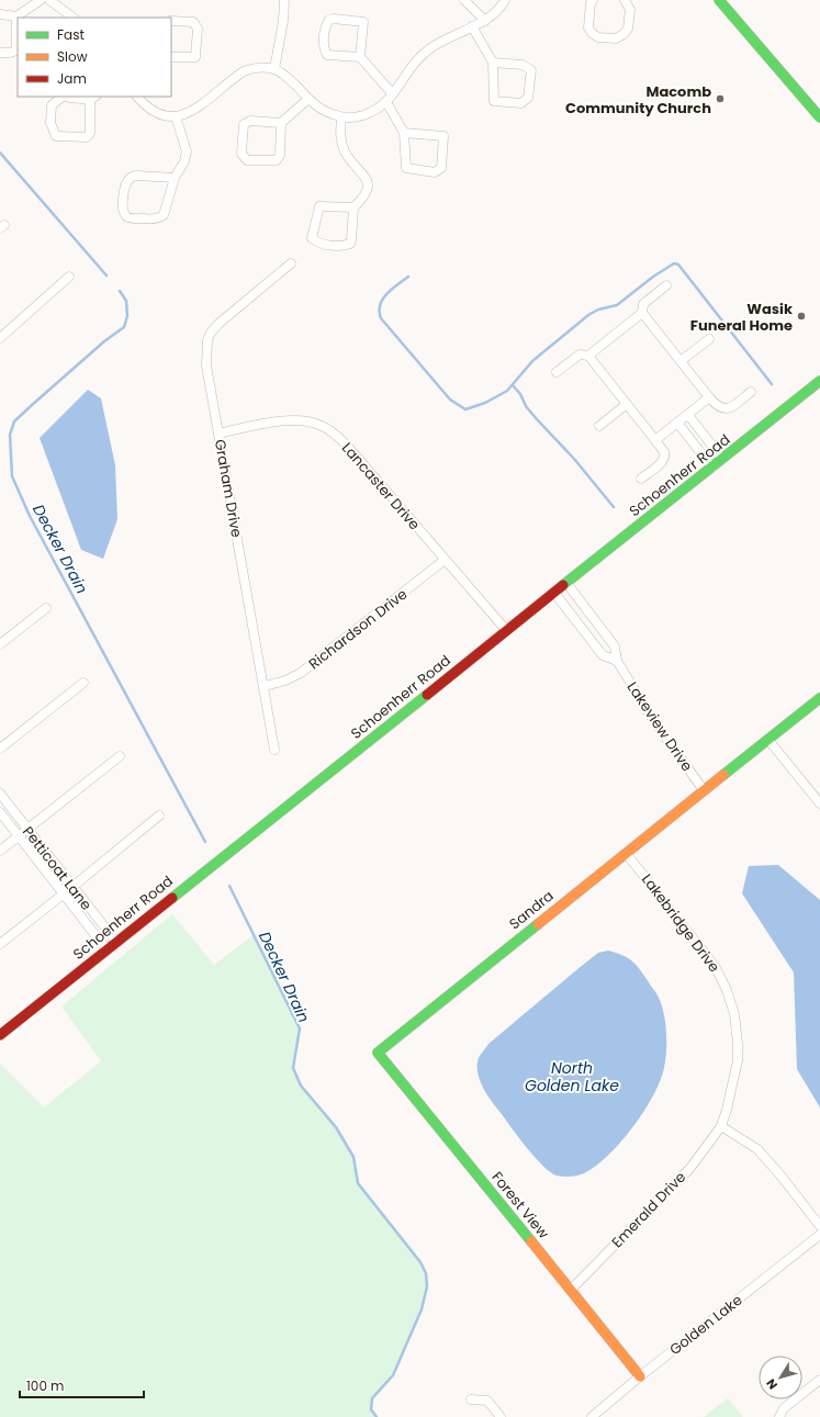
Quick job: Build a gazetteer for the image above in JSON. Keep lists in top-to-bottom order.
{
  "streets": {
    "street": [
      "Schoenherr Road",
      "Lancaster Drive",
      "Graham Drive",
      "Richardson Drive",
      "Lakeview Drive",
      "Petticoat Lane",
      "Sandra",
      "Lakebridge Drive",
      "Forest View",
      "Emerald Drive",
      "Golden Lake"
    ]
  },
  "crossings": [
    ["Schoenherr Road", "Lancaster Drive"],
    ["Schoenherr Road", "Lakeview Drive"],
    ["Schoenherr Road", "Petticoat Lane"],
    ["Lancaster Drive", "Graham Drive"],
    ["Lancaster Drive", "Richardson Drive"],
    ["Graham Drive", "Richardson Drive"],
    ["Lakeview Drive", "Sandra"],
    ["Sandra", "Lakebridge Drive"],
    ["Sandra", "Forest View"],
    ["Lakebridge Drive", "Emerald Drive"],
    ["Forest View", "Emerald Drive"],
    ["Forest View", "Golden Lake"]
  ],
  "water": ["Decker Drain", "North Golden Lake"],
  "places": ["Macomb Community Church", "Wasik Funeral Home"],
  "legend": ["Fast", "Slow", "Jam"],
  "scale_bar": "100 m",
  "north": "bottom left"
}
